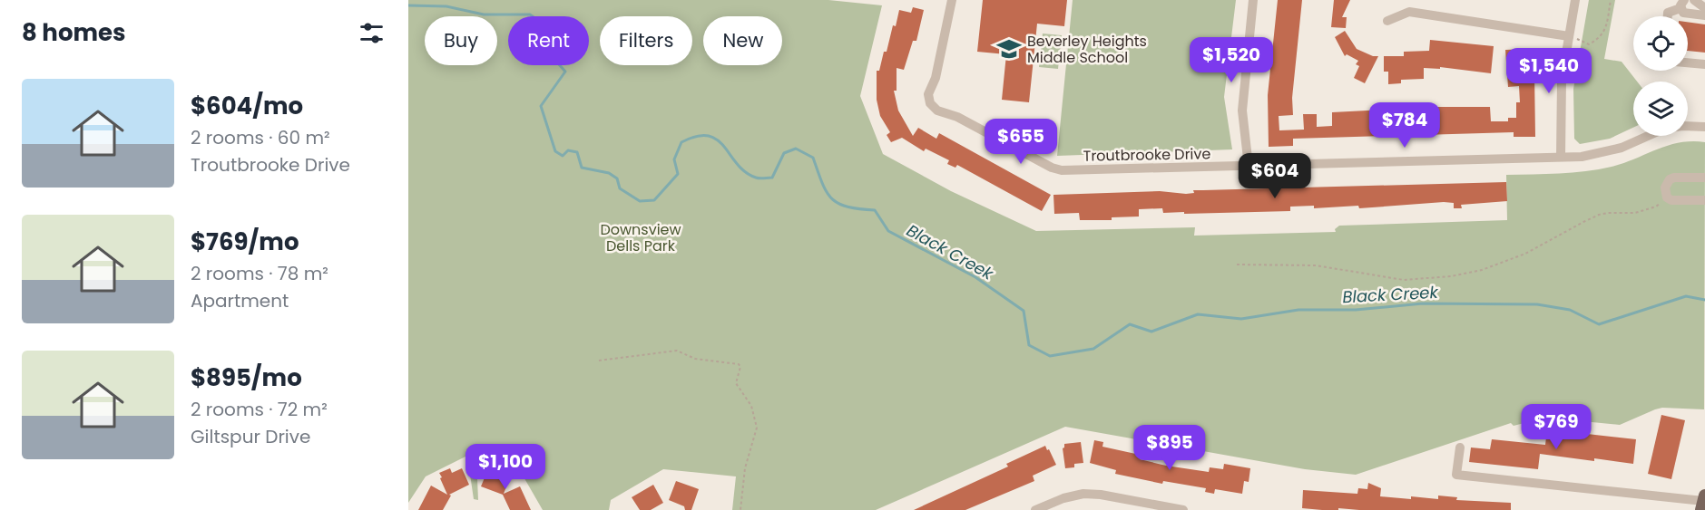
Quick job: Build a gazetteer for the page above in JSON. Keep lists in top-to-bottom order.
{
  "streets": {
    "street": ["Troutbrooke Drive"]
  },
  "water": ["Black Creek"],
  "parks": ["Downsview Dells Park"],
  "places": {
    "school or university": ["Beverley Heights Middle School"]
  },
  "page": {
    "heading": "8 homes",
    "chip": [
      "Buy",
      "Rent",
      "Filters",
      "New"
    ],
    "price": [
      "$1,520",
      "$1,540",
      "$784",
      "$655",
      "$604",
      "$769",
      "$895",
      "$1,100"
    ],
    "list": [
      {
        "name": "$604/mo",
        "note": "2 rooms · 60 m² · Troutbrooke Drive"
      },
      {
        "name": "$769/mo",
        "note": "2 rooms · 78 m² · Apartment"
      },
      {
        "name": "$895/mo",
        "note": "2 rooms · 72 m² · Giltspur Drive"
      }
    ]
  }
}
